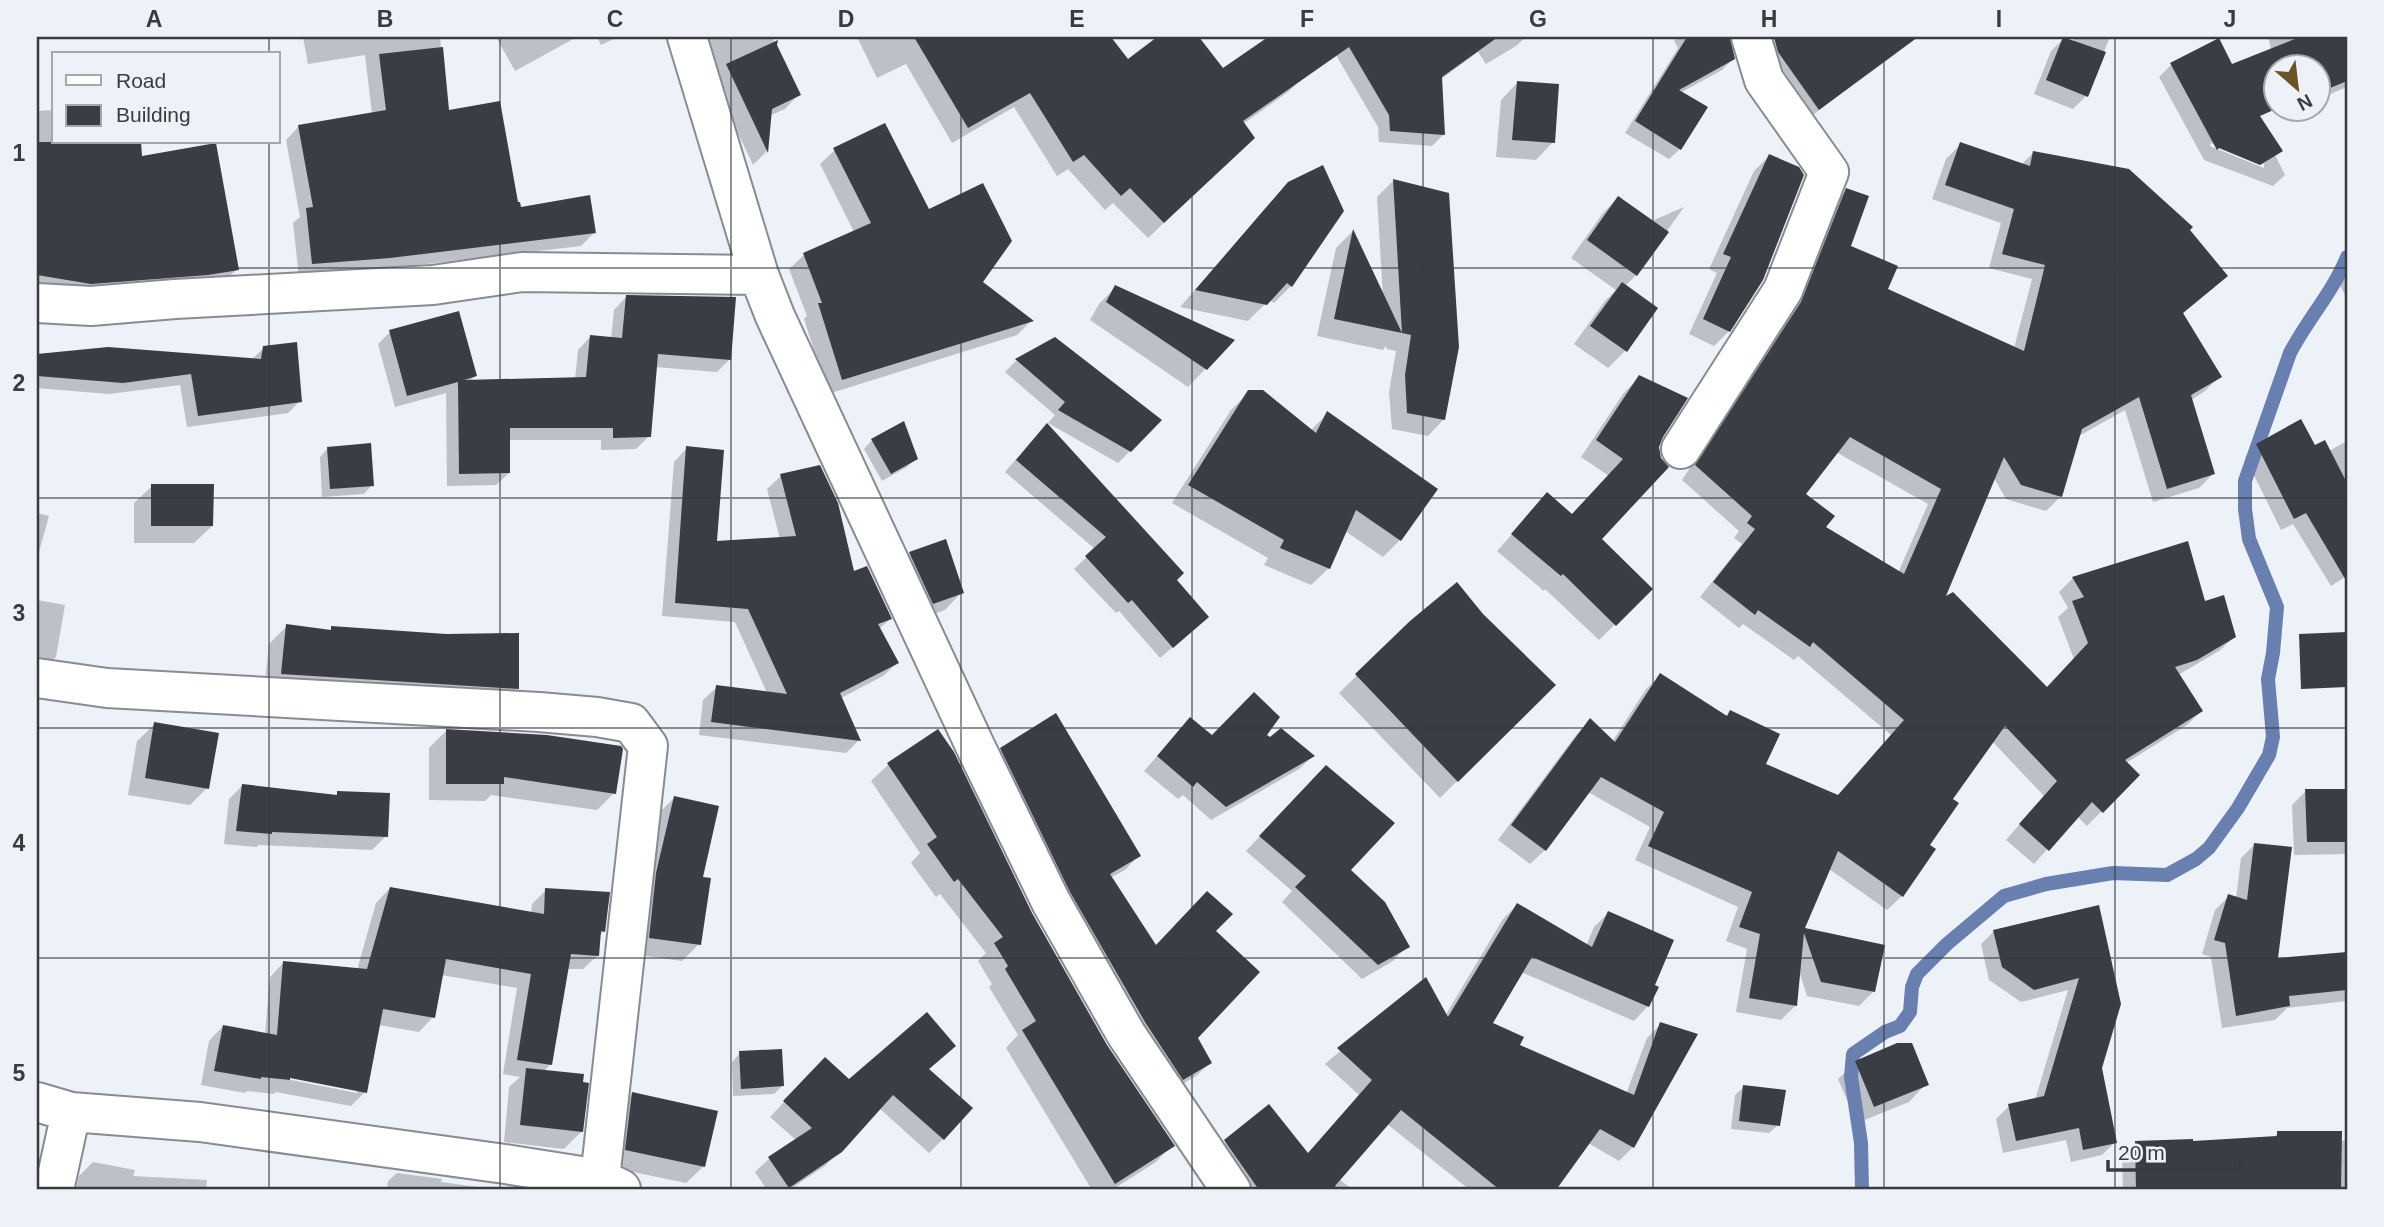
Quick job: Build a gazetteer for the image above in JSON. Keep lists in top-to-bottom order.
{
  "legend": ["Road", "Building"],
  "scale_bar": "20 m",
  "north": "bottom right",
  "grid": {
    "columns": [
      "A",
      "B",
      "C",
      "D",
      "E",
      "F",
      "G",
      "H",
      "I",
      "J"
    ],
    "rows": [
      "1",
      "2",
      "3",
      "4",
      "5"
    ]
  }
}
